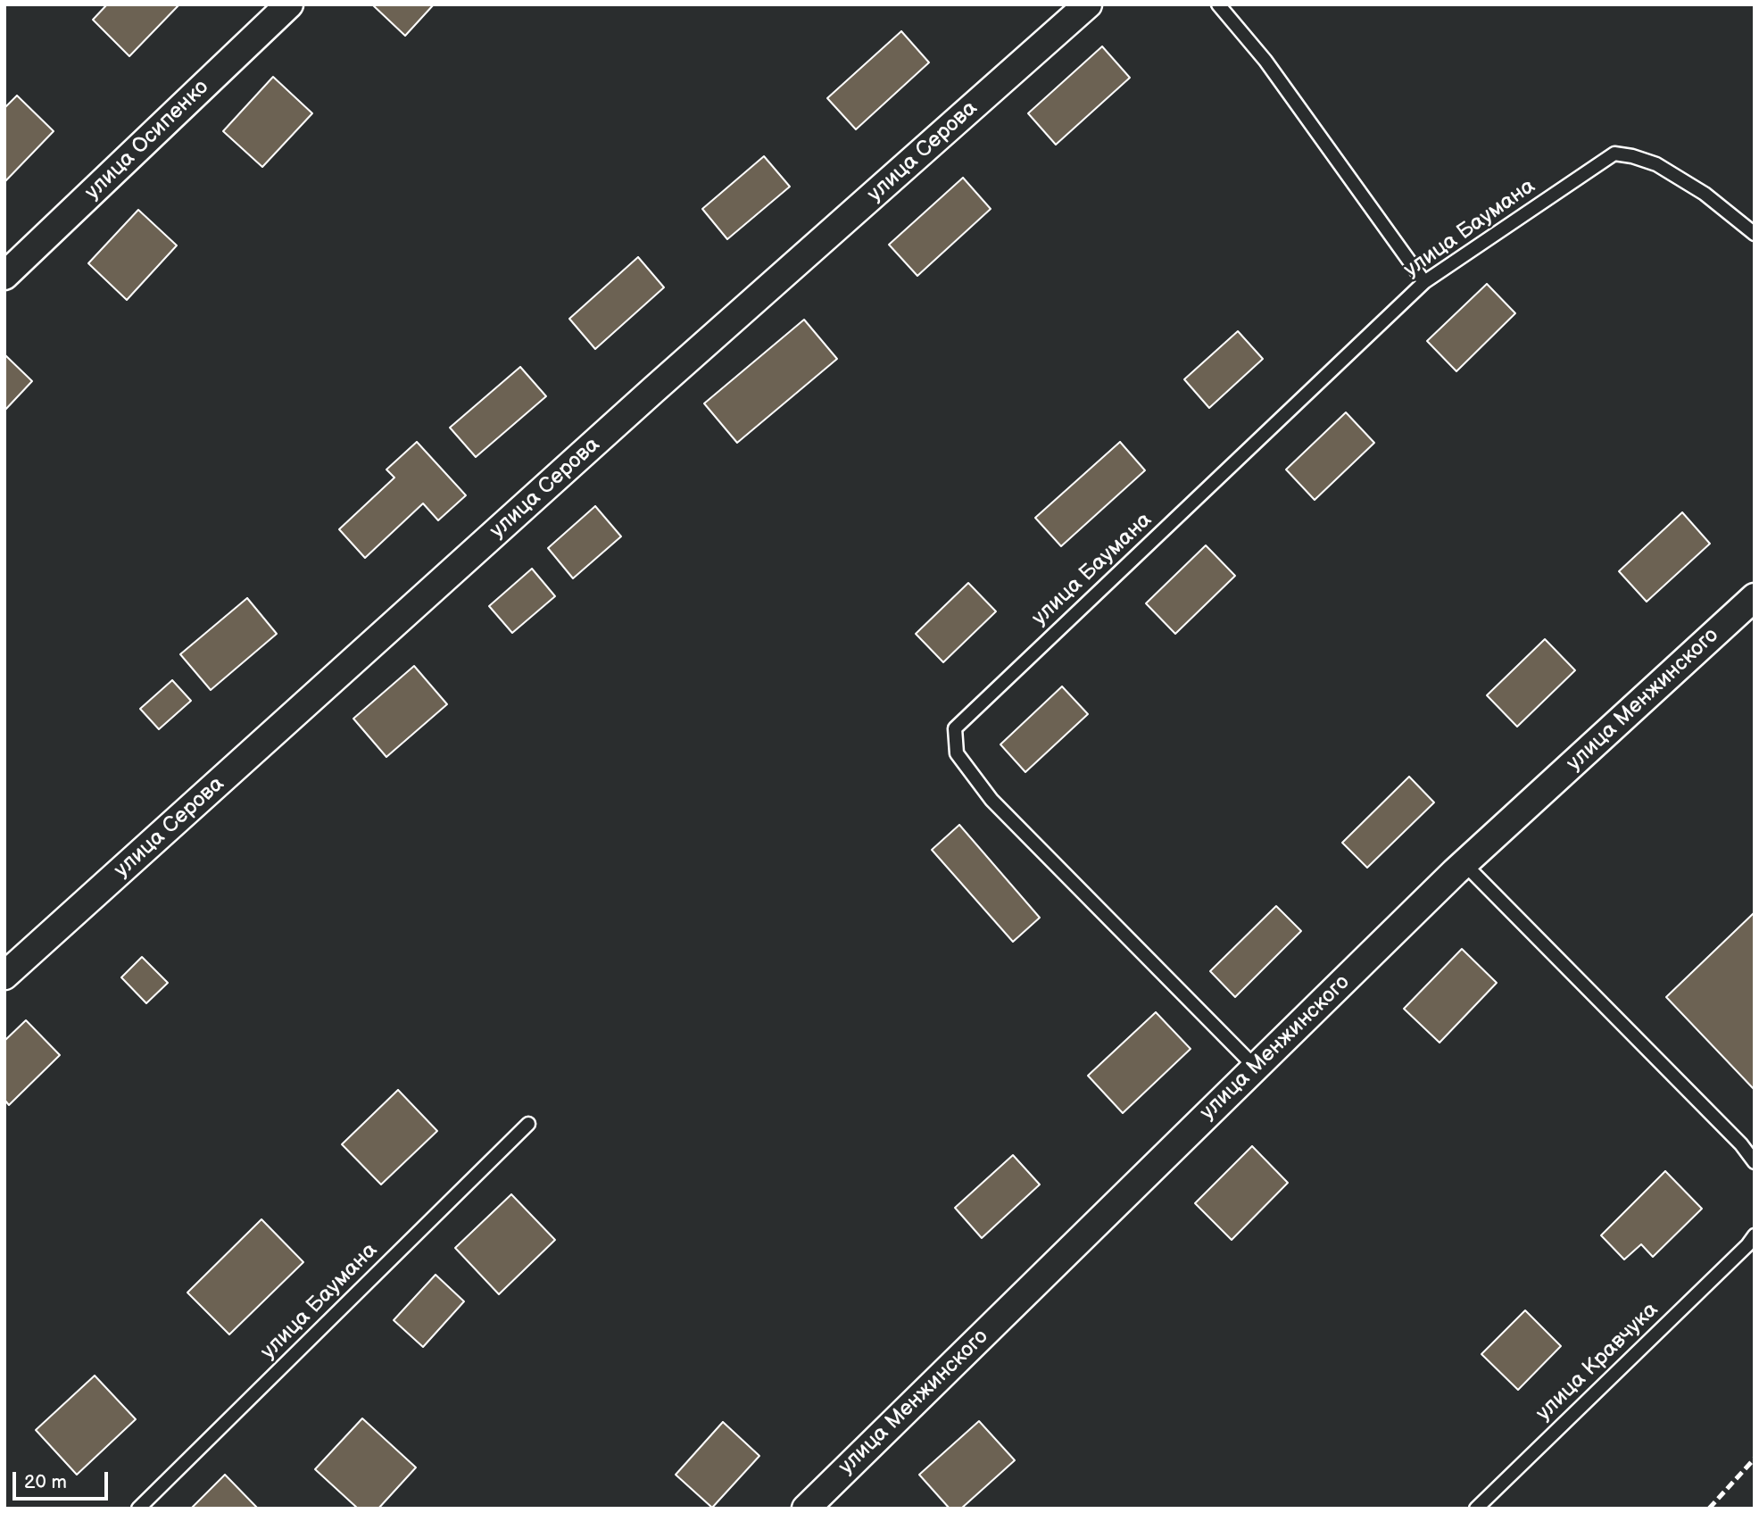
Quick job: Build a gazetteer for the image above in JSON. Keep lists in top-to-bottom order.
{
  "streets": {
    "street": ["улица Осипенко", "улица Серова", "улица Менжинского"],
    "lane": ["улица Баумана", "улица Кравчука"]
  },
  "crossings": [
    ["улица Баумана", "улица Менжинского"]
  ],
  "scale_bar": "20 m"
}
